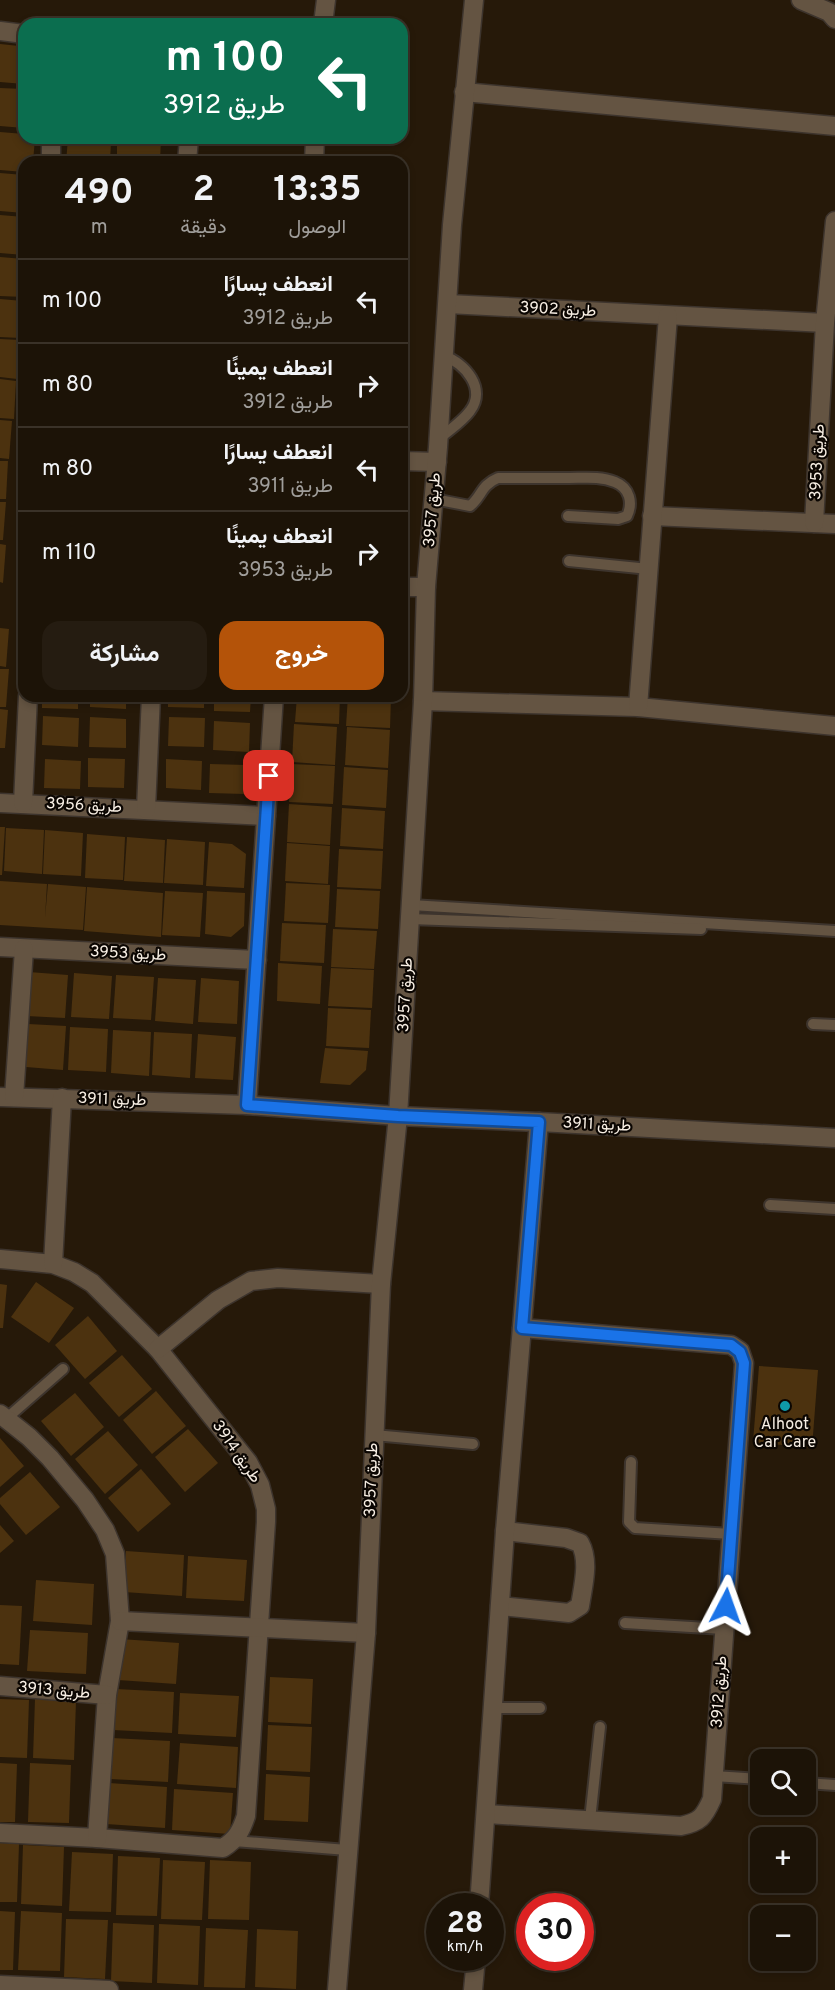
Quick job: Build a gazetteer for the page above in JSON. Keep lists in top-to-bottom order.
{
  "streets": {
    "street": [
      "طريق 3902",
      "طريق 3953",
      "طريق 3957",
      "طريق 3956",
      "طريق 3911",
      "طريق 3914",
      "طريق 3913",
      "طريق 3912"
    ]
  },
  "crossings": [
    ["طريق 3902", "طريق 3953"],
    ["طريق 3902", "طريق 3957"],
    ["طريق 3957", "طريق 3911"]
  ],
  "places": ["Alhoot Car Care"],
  "page": {
    "turn": ["100 m", "طريق 3912"],
    "eta": [
      "13:35",
      "الوصول",
      "2",
      "دقيقة",
      "490",
      "m"
    ],
    "list": [
      {
        "name": "انعطف يسارًا",
        "note": "طريق 3912",
        "value": "100 m"
      },
      {
        "name": "انعطف يمينًا",
        "note": "طريق 3912",
        "value": "80 m"
      },
      {
        "name": "انعطف يسارًا",
        "note": "طريق 3911",
        "value": "80 m"
      },
      {
        "name": "انعطف يمينًا",
        "note": "طريق 3953",
        "value": "110 m"
      }
    ],
    "buttons": ["خروج", "مشاركة"],
    "map_buttons": ["+", "−"],
    "speed": "28 km/h",
    "limit": "30"
  }
}
